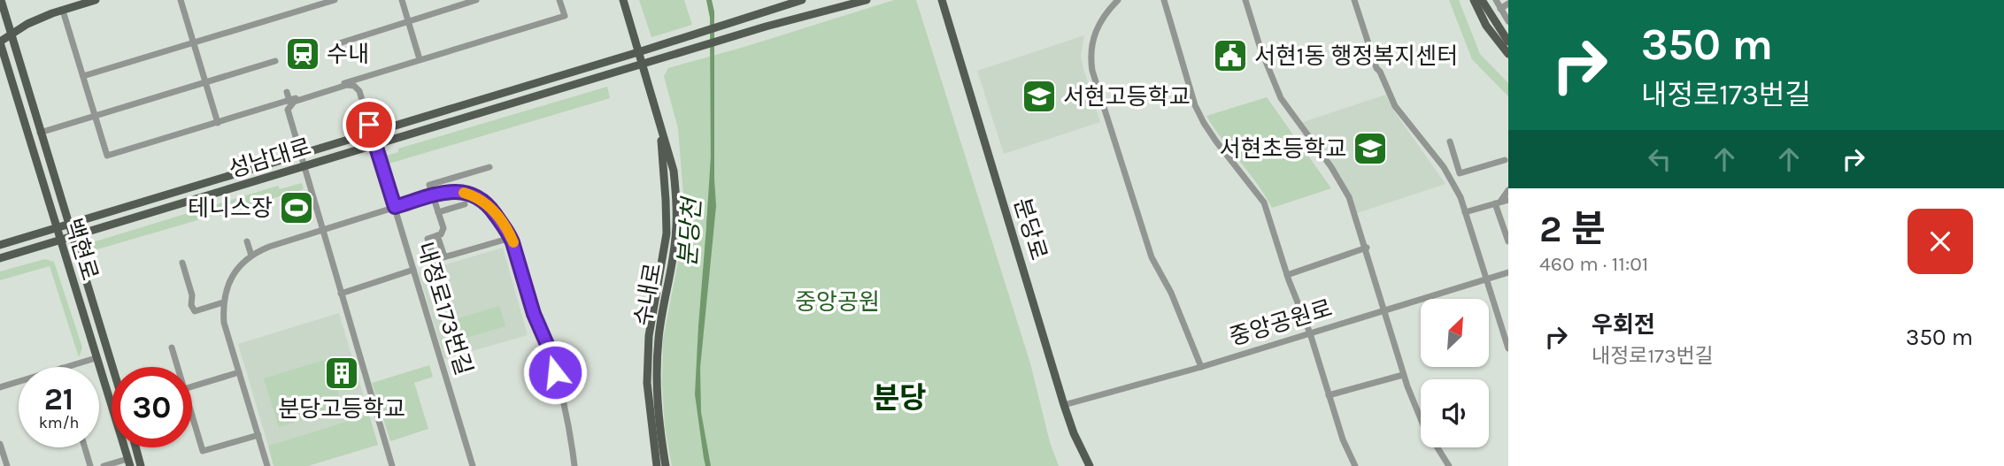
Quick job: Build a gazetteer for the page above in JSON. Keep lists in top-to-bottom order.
{
  "streets": {
    "main road": [
      "성남대로",
      "분당로",
      "백현로",
      "수내로"
    ],
    "street": ["내정로173번길", "중앙공원로"]
  },
  "crossings": [
    ["성남대로", "백현로"],
    ["성남대로", "수내로"],
    ["분당로", "중앙공원로"]
  ],
  "districts": ["분당"],
  "water": ["분당천"],
  "parks": ["중앙공원"],
  "places": {
    "station": ["수내"],
    "public building": ["서현1동 행정복지센터"],
    "school or university": ["서현고등학교", "서현초등학교"],
    "sports": ["테니스장"],
    "building": ["분당고등학교"]
  },
  "north": "top right",
  "page": {
    "turn": ["350 m", "내정로173번길"],
    "heading": ["2 분", "460 m · 11:01"],
    "list": [
      {
        "name": "우회전",
        "note": "내정로173번길",
        "value": "350 m"
      }
    ],
    "speed": "21 km/h",
    "limit": "30"
  }
}
